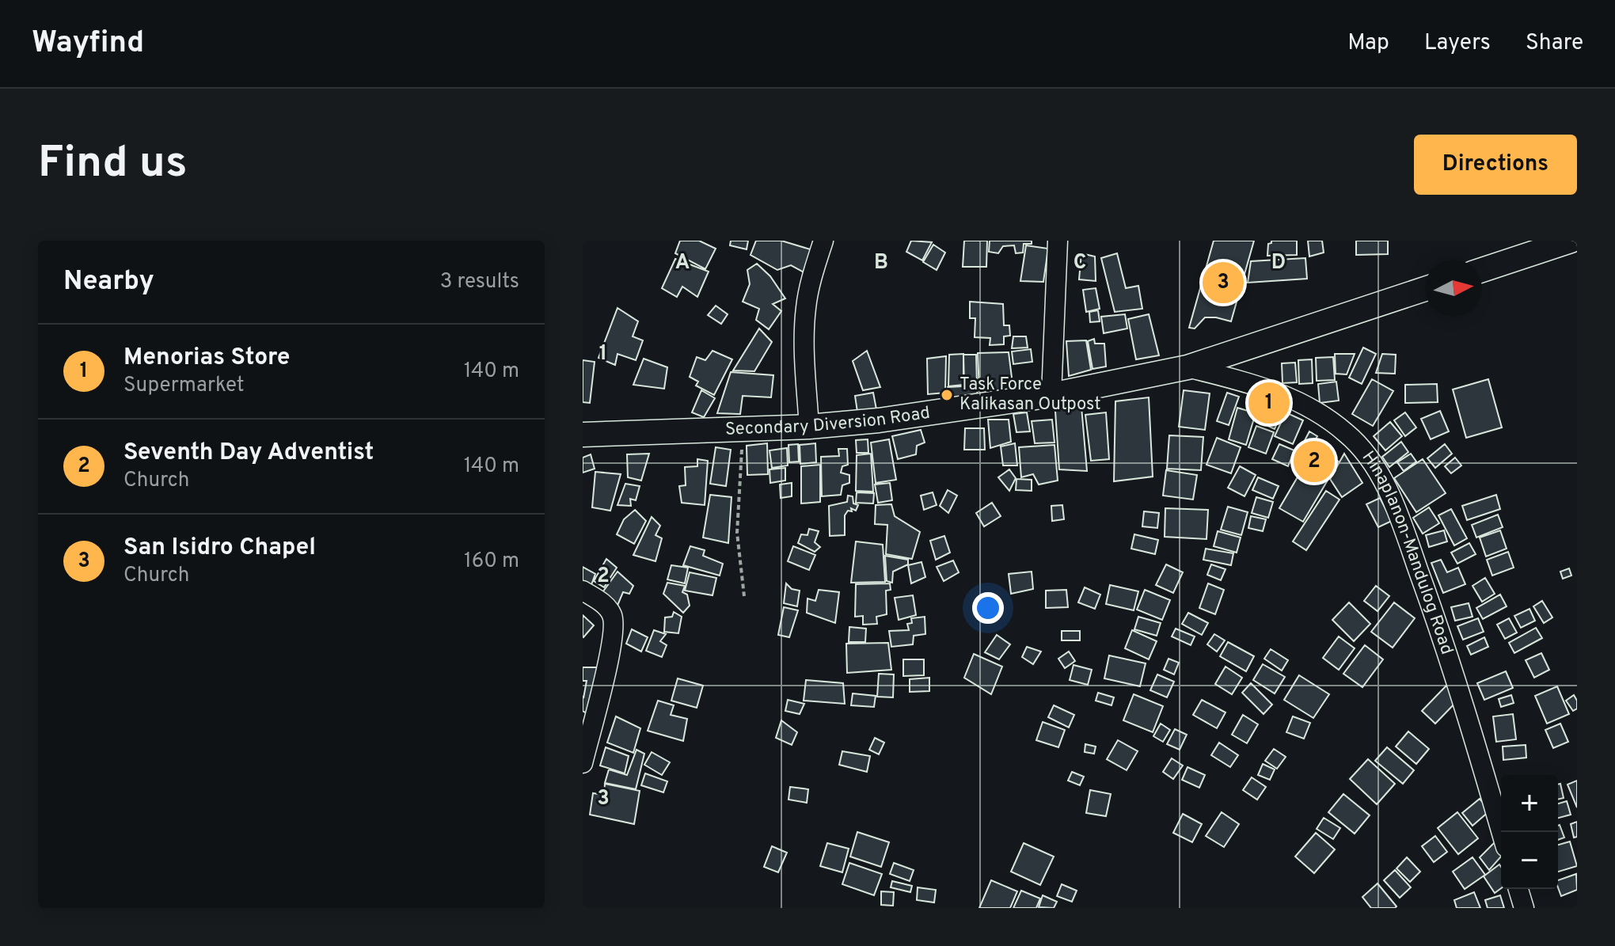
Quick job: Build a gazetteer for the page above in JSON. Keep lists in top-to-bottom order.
{
  "streets": {
    "main road": ["Secondary Diversion Road"],
    "street": ["Hinaplanon-Mandulog Road"]
  },
  "crossings": [
    ["Secondary Diversion Road", "Hinaplanon-Mandulog Road"]
  ],
  "places": ["Task Force Kalikasan Outpost"],
  "north": "right",
  "page": {
    "header": "Wayfind",
    "nav": ["Map", "Layers", "Share"],
    "buttons": "Directions",
    "title": "Find us",
    "heading": ["Nearby", "3 results"],
    "pins": ["3", "1", "2"],
    "list": [
      {
        "mark": "1",
        "name": "Menorias Store",
        "note": "Supermarket",
        "value": "140 m"
      },
      {
        "mark": "2",
        "name": "Seventh Day Adventist",
        "note": "Church",
        "value": "140 m"
      },
      {
        "mark": "3",
        "name": "San Isidro Chapel",
        "note": "Church",
        "value": "160 m"
      }
    ],
    "map_buttons": ["+", "−"]
  },
  "grid": {
    "columns": [
      "A",
      "B",
      "C",
      "D"
    ],
    "rows": ["1", "2", "3"]
  }
}
